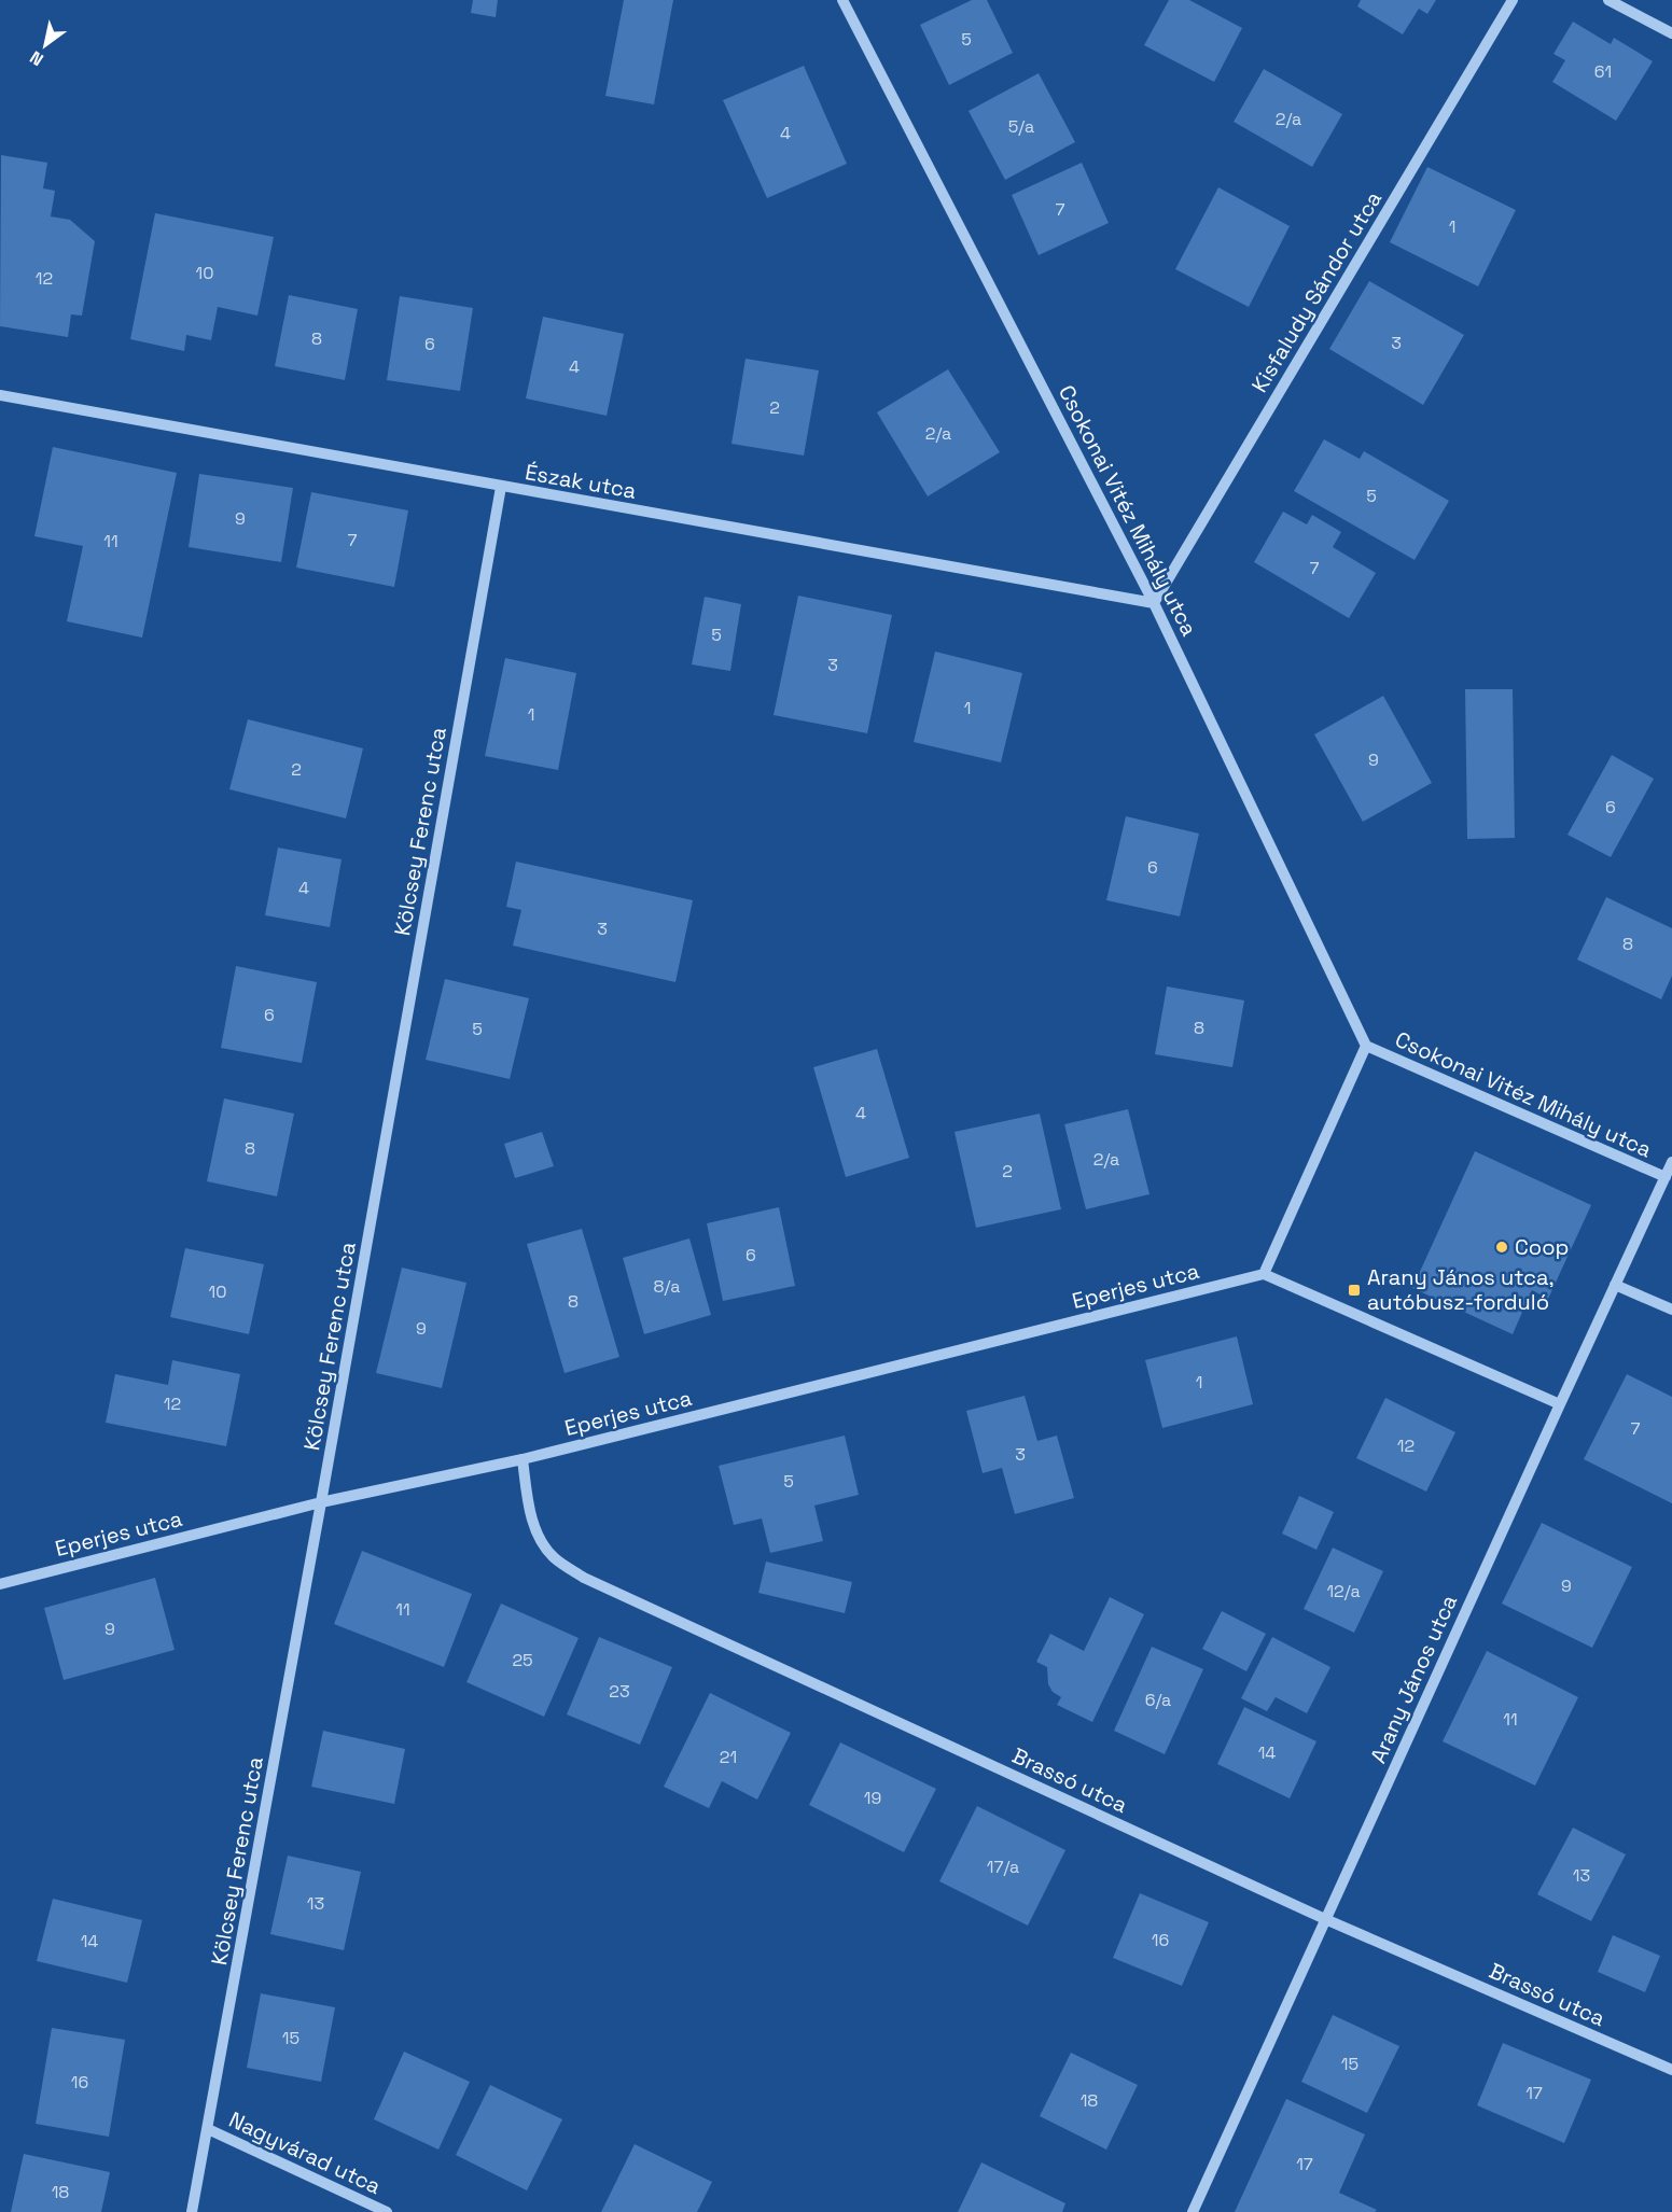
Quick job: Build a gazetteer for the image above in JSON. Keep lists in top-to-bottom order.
{
  "streets": {
    "street": [
      "Kisfaludy Sándor utca",
      "Észak utca",
      "Csokonai Vitéz Mihály utca",
      "Kölcsey Ferenc utca",
      "Eperjes utca",
      "Arany János utca",
      "Brassó utca",
      "Nagyvárad utca"
    ]
  },
  "crossings": [
    ["Kisfaludy Sándor utca", "Észak utca"],
    ["Kisfaludy Sándor utca", "Csokonai Vitéz Mihály utca"],
    ["Észak utca", "Csokonai Vitéz Mihály utca"],
    ["Észak utca", "Kölcsey Ferenc utca"],
    ["Csokonai Vitéz Mihály utca", "Eperjes utca"],
    ["Csokonai Vitéz Mihály utca", "Arany János utca"],
    ["Kölcsey Ferenc utca", "Eperjes utca"],
    ["Kölcsey Ferenc utca", "Nagyvárad utca"],
    ["Eperjes utca", "Brassó utca"],
    ["Arany János utca", "Brassó utca"]
  ],
  "places": {
    "other": ["Coop"],
    "transit": ["Arany János utca, autóbusz-forduló"]
  },
  "house_numbers": [
    "5",
    "61",
    "2/a",
    "5/a",
    "4",
    "7",
    "1",
    "10",
    "12",
    "8",
    "3",
    "6",
    "4",
    "2",
    "2/a",
    "5",
    "9",
    "7",
    "11",
    "7",
    "5",
    "3",
    "1",
    "1",
    "9",
    "2",
    "6",
    "6",
    "4",
    "3",
    "8",
    "6",
    "8",
    "5",
    "4",
    "8",
    "2/a",
    "2",
    "6",
    "8/a",
    "10",
    "8",
    "9",
    "1",
    "12",
    "7",
    "12",
    "3",
    "5",
    "9",
    "12/a",
    "11",
    "9",
    "25",
    "23",
    "6/a",
    "11",
    "14",
    "21",
    "19",
    "17/a",
    "13",
    "13",
    "16",
    "14",
    "15",
    "15",
    "16",
    "17",
    "18",
    "17",
    "18"
  ],
  "north": "bottom left"
}
